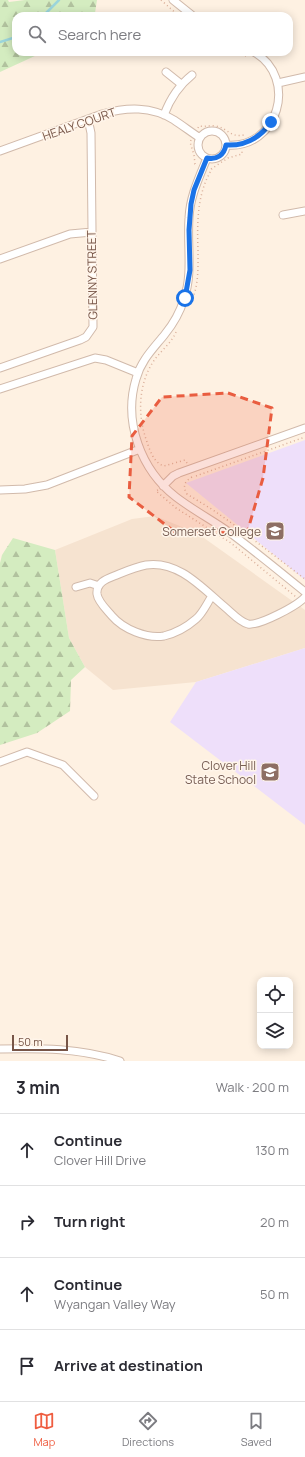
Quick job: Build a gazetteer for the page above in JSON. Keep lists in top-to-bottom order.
{
  "streets": {
    "street": ["HEALY COURT", "GLENNY STREET"]
  },
  "crossings": [
    ["HEALY COURT", "GLENNY STREET"]
  ],
  "places": {
    "school or university": ["Somerset College", "Clover Hill State School"]
  },
  "scale_bar": "50 m",
  "page": {
    "search": "Search here",
    "scale": "50 m",
    "heading": ["3 min", "Walk · 200 m"],
    "list": [
      ["Continue", "Clover Hill Drive", "130 m"],
      ["Turn right", "20 m"],
      ["Continue", "Wyangan Valley Way", "50 m"],
      "Arrive at destination"
    ],
    "nav": ["Map", "Directions", "Saved"]
  }
}
